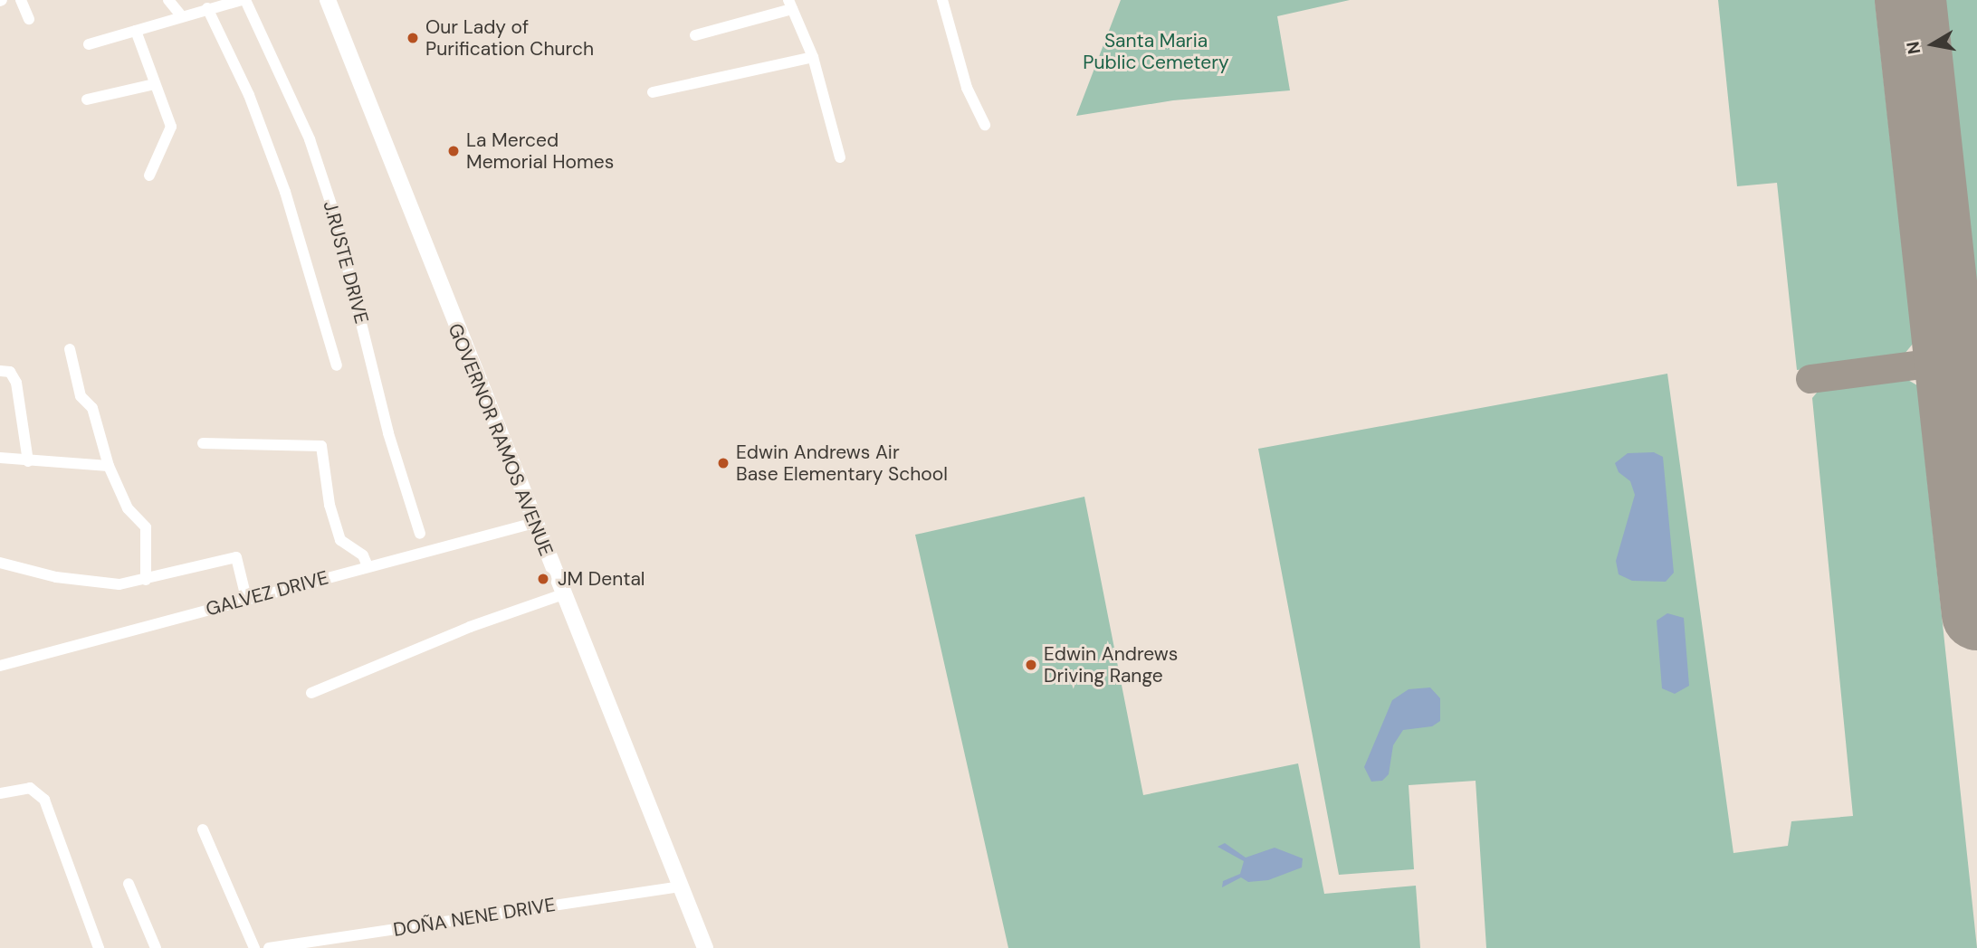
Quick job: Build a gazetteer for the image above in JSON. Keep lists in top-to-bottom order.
{
  "streets": {
    "main road": ["GOVERNOR RAMOS AVENUE"],
    "street": ["J.RUSTE DRIVE", "GALVEZ DRIVE", "DOÑA NENE DRIVE"]
  },
  "crossings": [
    ["GOVERNOR RAMOS AVENUE", "GALVEZ DRIVE"],
    ["GOVERNOR RAMOS AVENUE", "DOÑA NENE DRIVE"]
  ],
  "parks": ["Santa Maria Public Cemetery"],
  "places": [
    "Our Lady of Purification Church",
    "La Merced Memorial Homes",
    "Edwin Andrews Air Base Elementary School",
    "JM Dental",
    "Edwin Andrews Driving Range"
  ],
  "north": "left"
}
